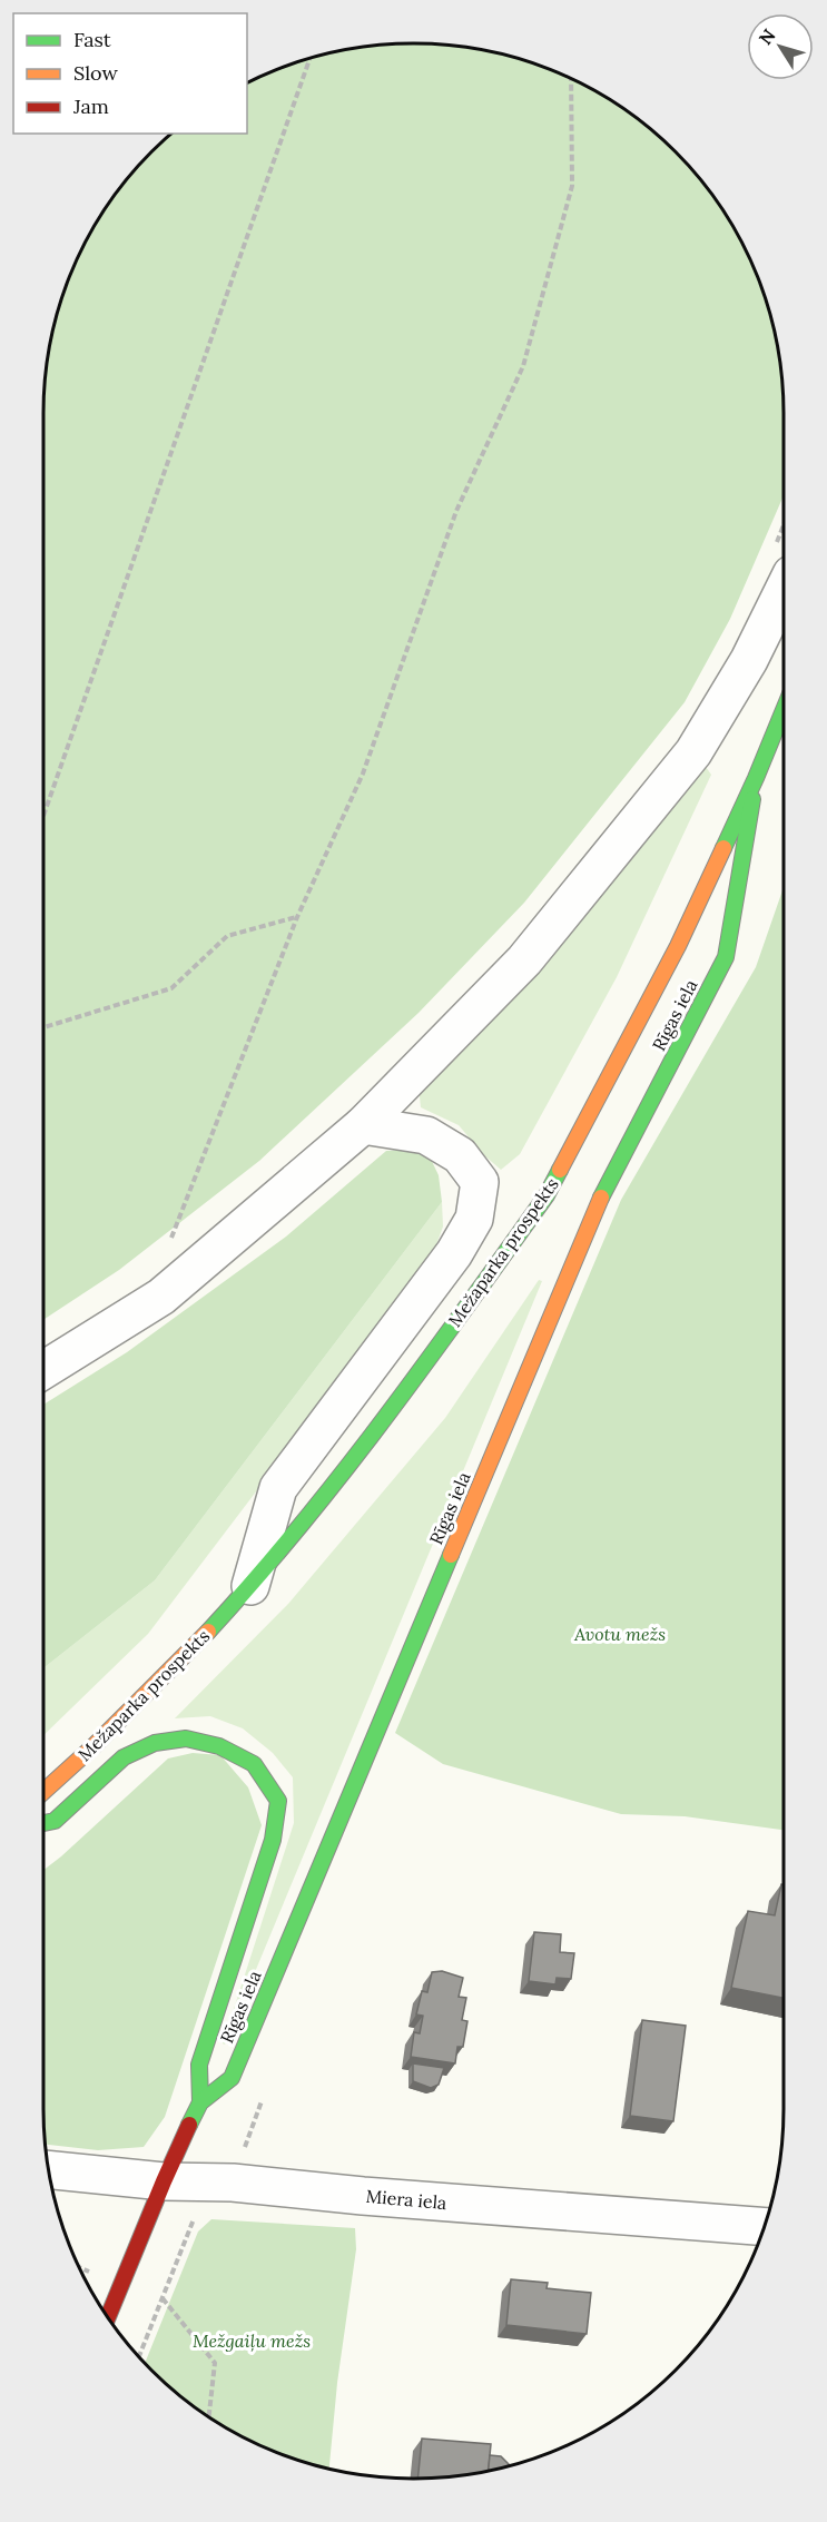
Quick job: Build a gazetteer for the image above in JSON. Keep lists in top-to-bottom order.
{
  "streets": {
    "street": ["Rīgas iela", "Mežaparka prospekts", "Miera iela"]
  },
  "crossings": [
    ["Rīgas iela", "Mežaparka prospekts"],
    ["Rīgas iela", "Miera iela"]
  ],
  "parks": ["Avotu mežs", "Mežgaiļu mežs"],
  "legend": ["Fast", "Slow", "Jam"],
  "north": "top left"
}
